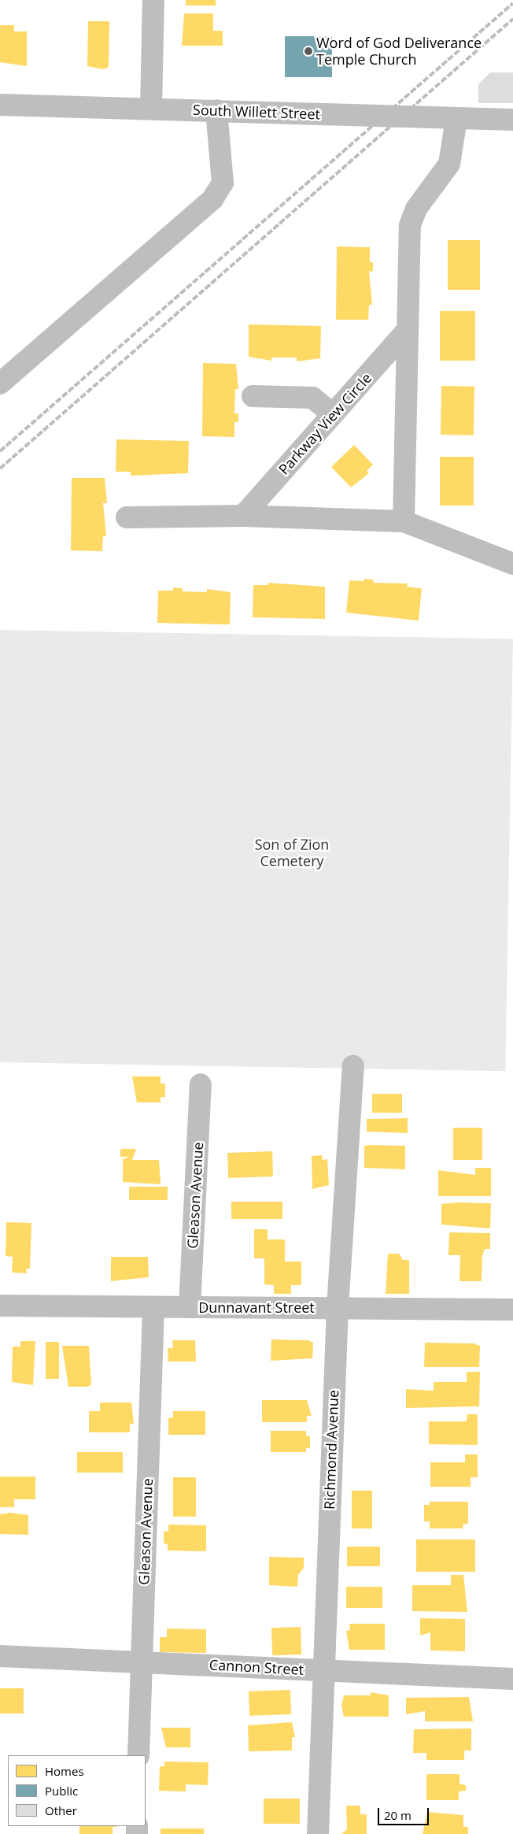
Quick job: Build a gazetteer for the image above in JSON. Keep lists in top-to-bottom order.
{
  "streets": {
    "street": [
      "South Willett Street",
      "Parkway View Circle",
      "Gleason Avenue",
      "Dunnavant Street",
      "Richmond Avenue",
      "Cannon Street"
    ]
  },
  "crossings": [
    ["Gleason Avenue", "Dunnavant Street"],
    ["Gleason Avenue", "Cannon Street"],
    ["Dunnavant Street", "Richmond Avenue"],
    ["Richmond Avenue", "Cannon Street"]
  ],
  "parks": ["Son of Zion Cemetery"],
  "places": ["Word of God Deliverance Temple Church"],
  "legend": ["Homes", "Public", "Other"],
  "scale_bar": "20 m"
}
